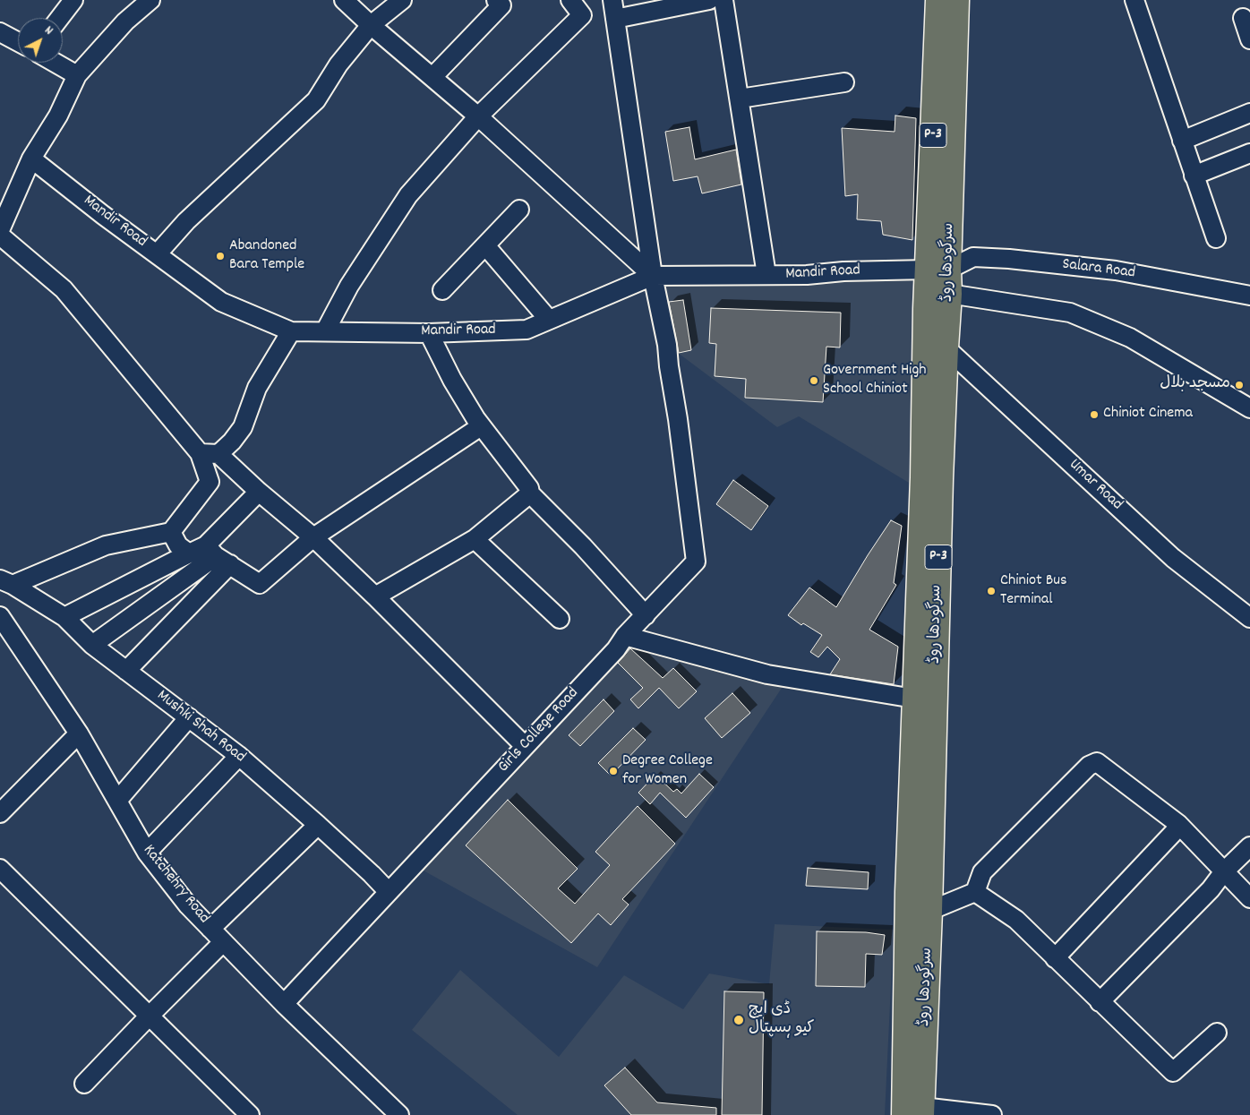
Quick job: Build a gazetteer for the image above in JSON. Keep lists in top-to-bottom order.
{
  "streets": {
    "highway": ["P-3", "سرگودھا روڈ"],
    "street": [
      "Mandir Road",
      "Salara Road",
      "Umar Road",
      "Mushki Shah Road",
      "Girls College Road",
      "Katchehry Road"
    ]
  },
  "crossings": [
    ["Mandir Road", "سرگودھا روڈ"],
    ["Mandir Road", "Salara Road"],
    ["Mandir Road", "Girls College Road"],
    ["سرگودھا روڈ", "Salara Road"],
    ["سرگودھا روڈ", "Umar Road"],
    ["Mushki Shah Road", "Girls College Road"],
    ["Girls College Road", "Katchehry Road"]
  ],
  "places": [
    "Abandoned Bara Temple",
    "Government High School Chiniot",
    "مسجد بلال",
    "Chiniot Cinema",
    "Chiniot Bus Terminal",
    "Degree College for Women",
    "ڈی ایچ کیو ہسپتال"
  ],
  "north": "top right"
}
